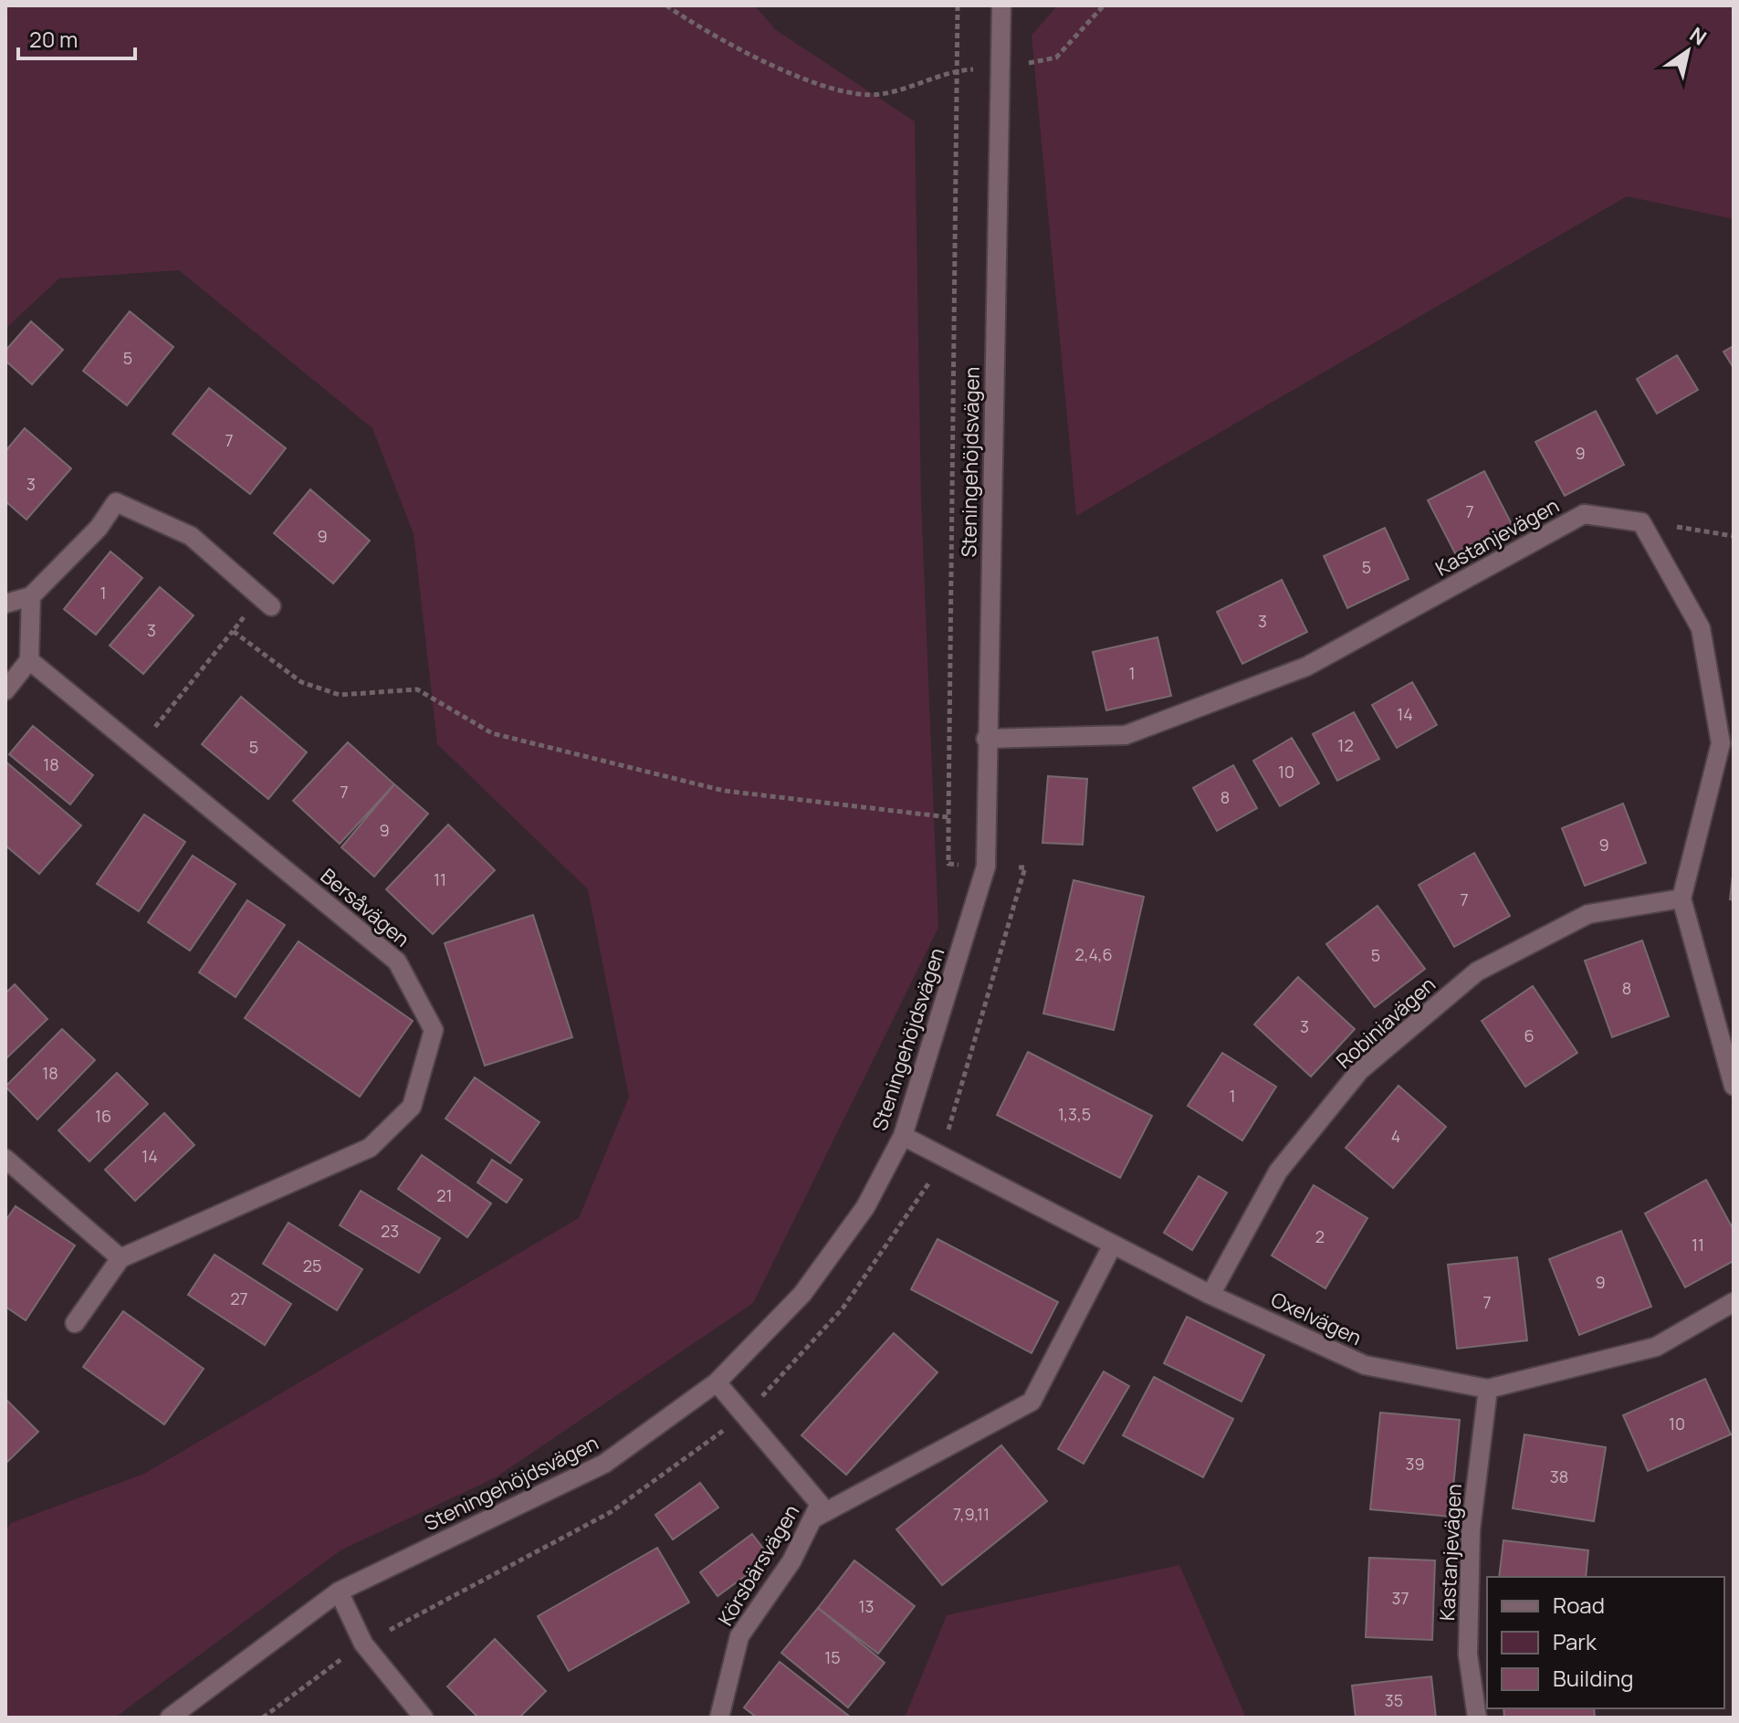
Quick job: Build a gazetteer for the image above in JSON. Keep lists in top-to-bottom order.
{
  "streets": {
    "street": [
      "Steningehöjdsvägen",
      "Kastanjevägen",
      "Bersåvägen",
      "Robiniavägen",
      "Oxelvägen",
      "Körsbärsvägen"
    ]
  },
  "crossings": [
    ["Steningehöjdsvägen", "Kastanjevägen"],
    ["Steningehöjdsvägen", "Oxelvägen"],
    ["Steningehöjdsvägen", "Körsbärsvägen"],
    ["Kastanjevägen", "Oxelvägen"],
    ["Robiniavägen", "Oxelvägen"]
  ],
  "house_numbers": [
    "5",
    "7",
    "9",
    "3",
    "7",
    "9",
    "5",
    "1",
    "3",
    "3",
    "1",
    "14",
    "12",
    "5",
    "18",
    "10",
    "7",
    "8",
    "9",
    "9",
    "11",
    "7",
    "2,4,6",
    "5",
    "8",
    "3",
    "6",
    "18",
    "1",
    "1,3,5",
    "16",
    "4",
    "14",
    "21",
    "23",
    "2",
    "11",
    "25",
    "9",
    "27",
    "7",
    "10",
    "39",
    "38",
    "7,9,11",
    "37",
    "13",
    "15",
    "35"
  ],
  "legend": ["Road", "Park", "Building"],
  "scale_bar": "20 m",
  "north": "top right"
}
